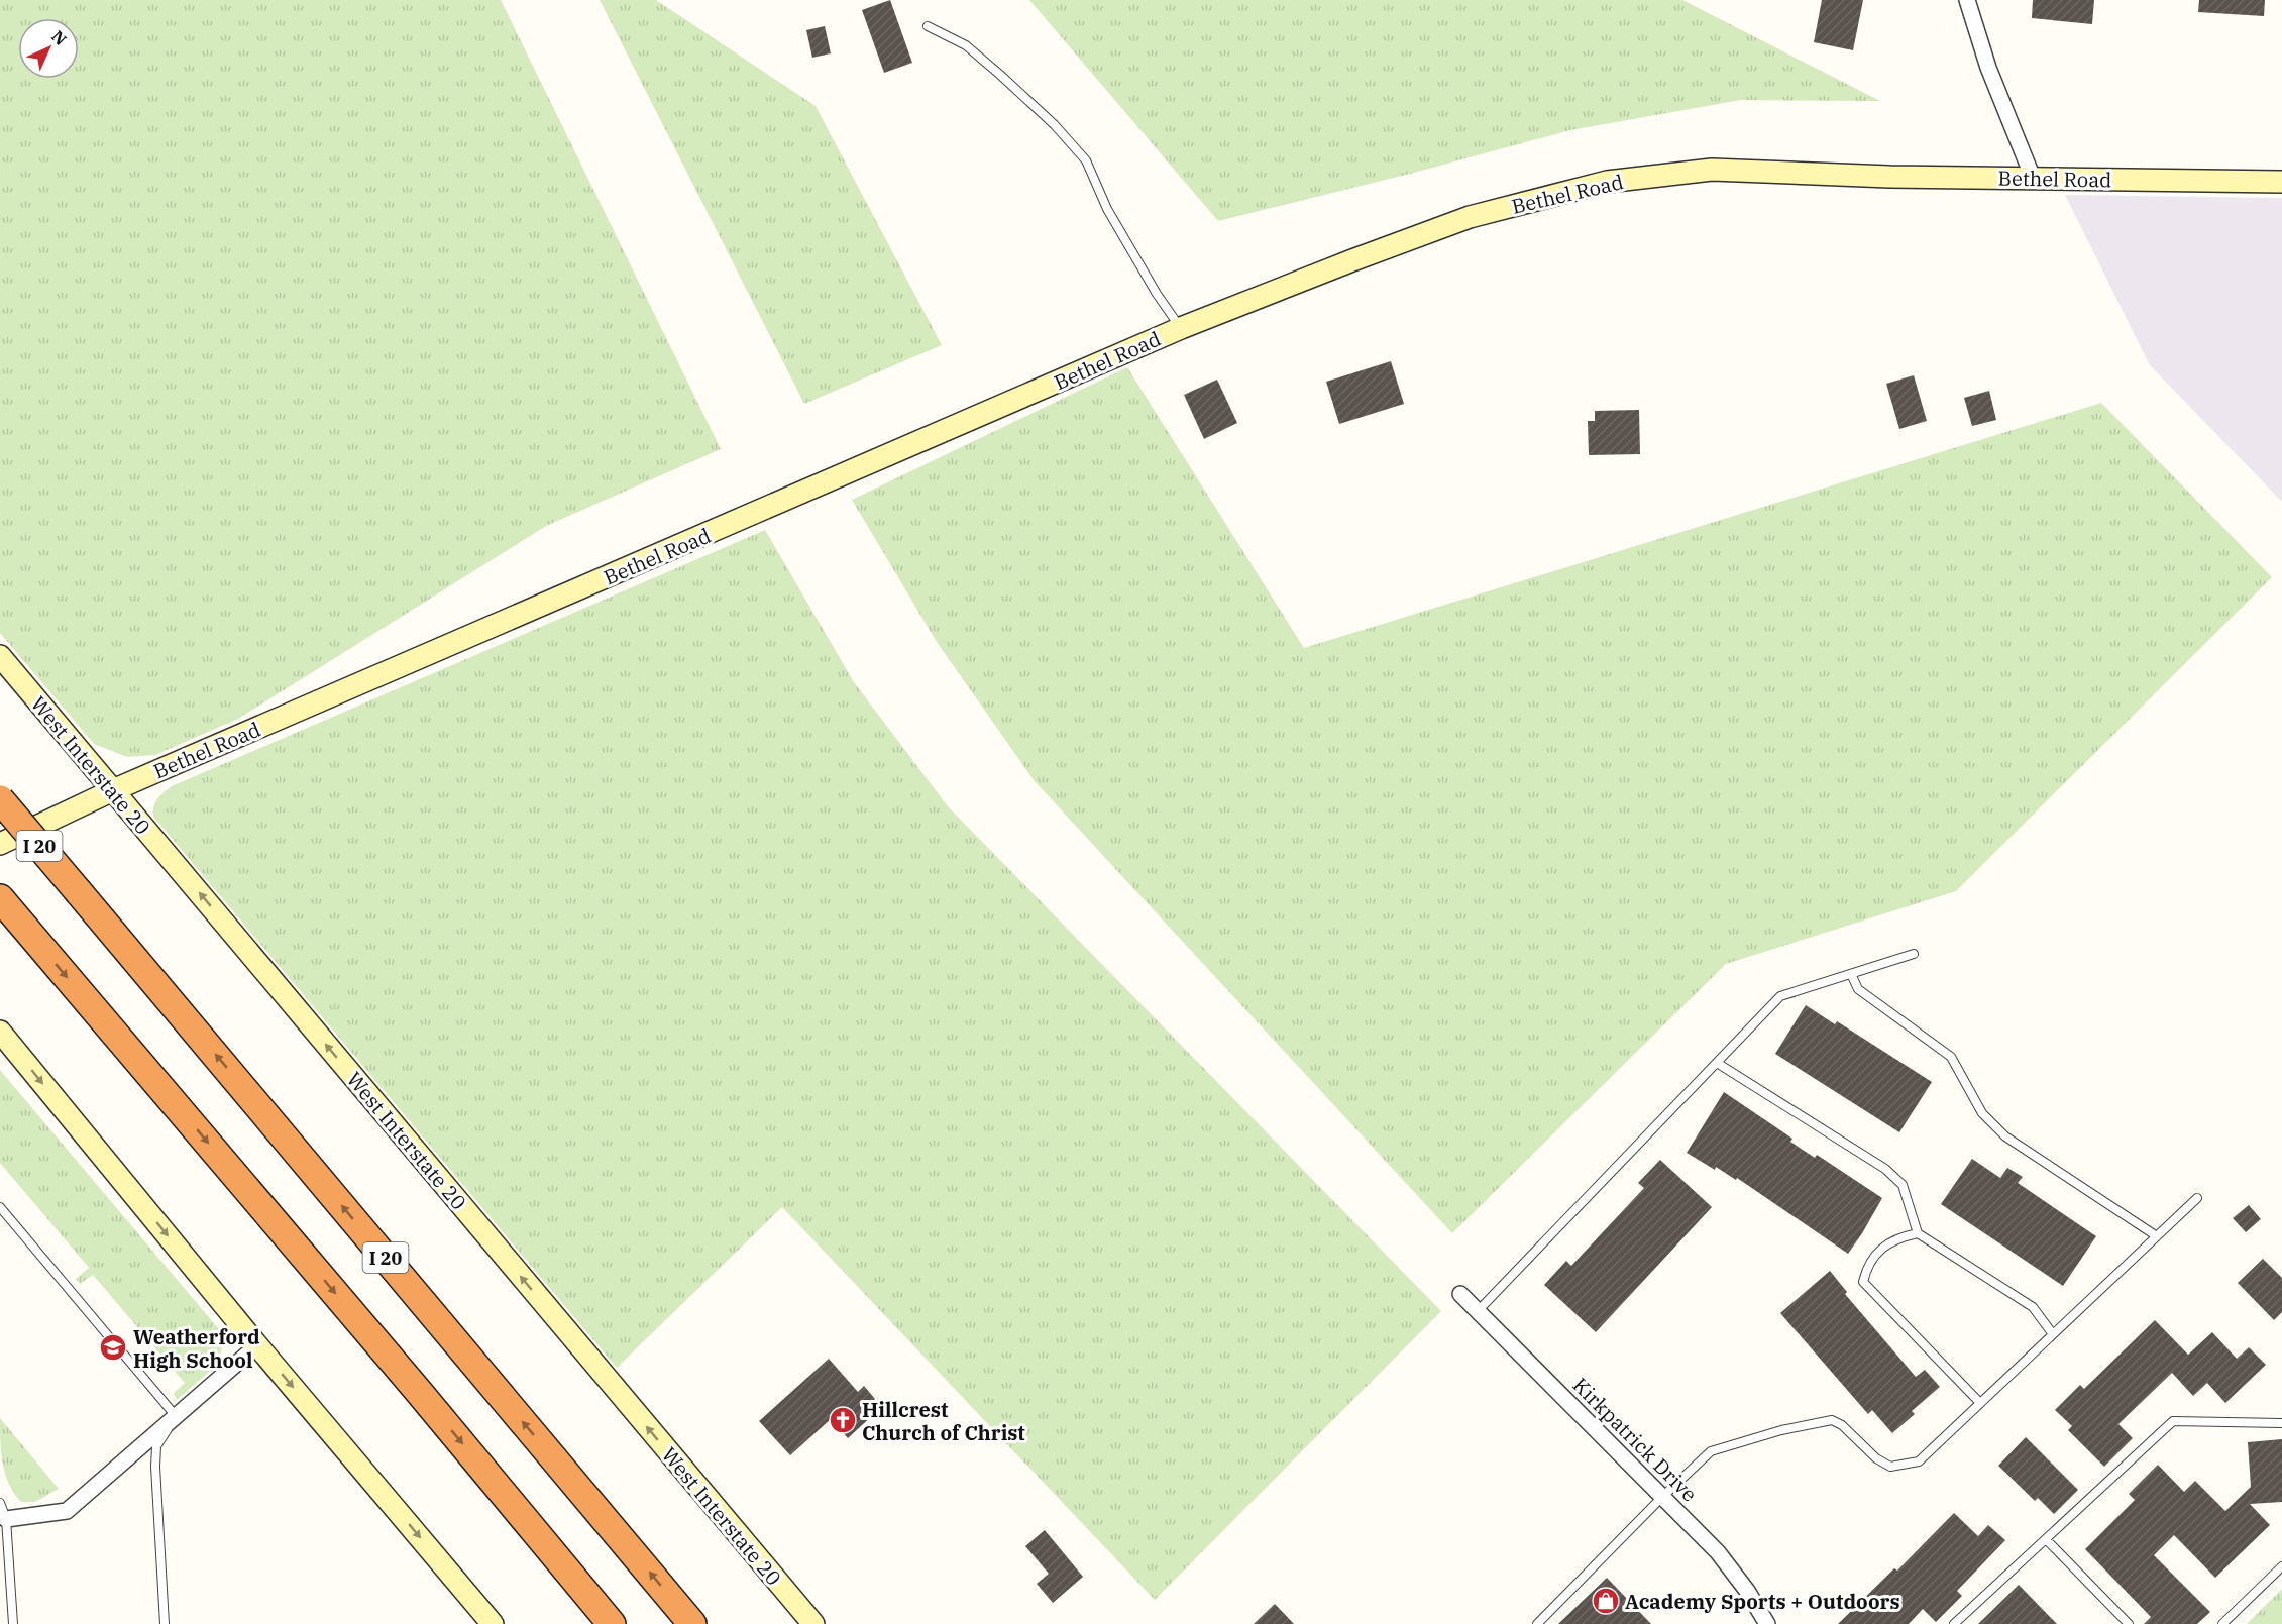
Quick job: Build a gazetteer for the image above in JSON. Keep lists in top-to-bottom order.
{
  "streets": {
    "highway": ["I 20"],
    "main road": ["Bethel Road", "West Interstate 20"],
    "street": ["Kirkpatrick Drive"]
  },
  "crossings": [
    ["Bethel Road", "West Interstate 20"]
  ],
  "one_way": ["West Interstate 20"],
  "places": {
    "school or university": ["Weatherford High School"],
    "church": ["Hillcrest Church of Christ"],
    "shop": ["Academy Sports + Outdoors"]
  },
  "north": "top right"
}
